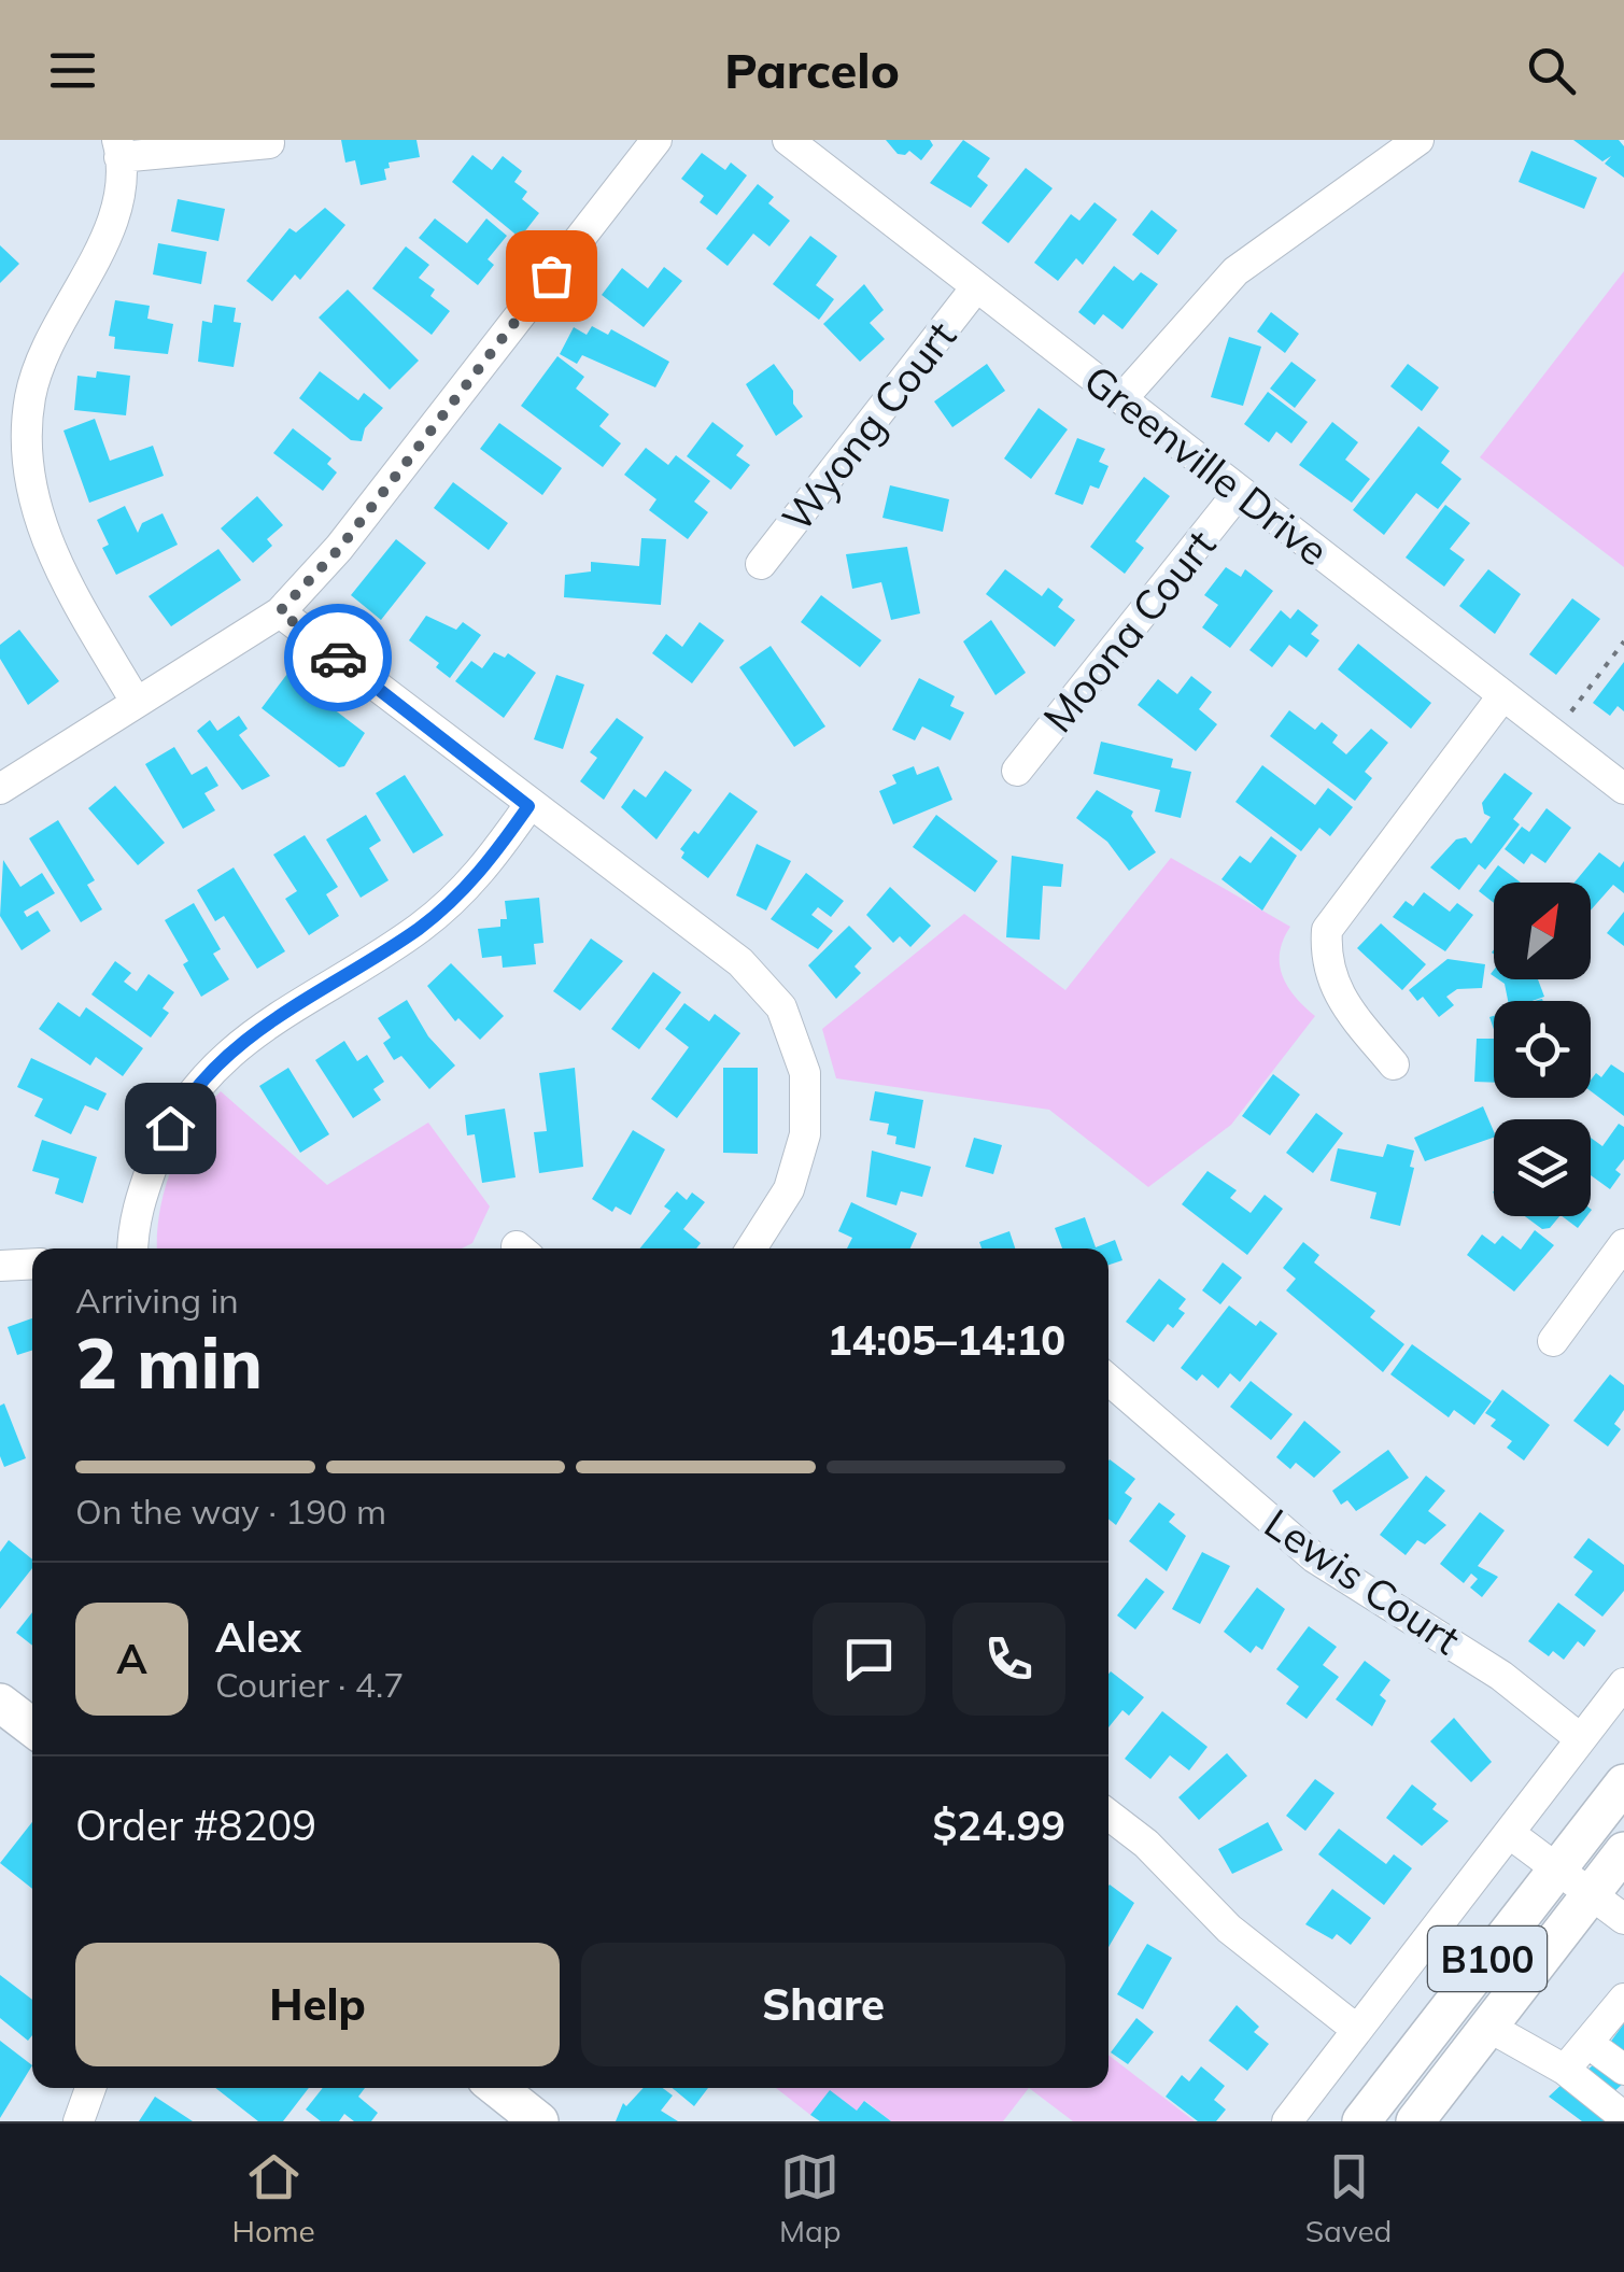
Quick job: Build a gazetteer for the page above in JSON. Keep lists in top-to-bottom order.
{
  "streets": {
    "main road": ["B100"],
    "street": [
      "Wyong Court",
      "Greenville Drive",
      "Moona Court",
      "Lewis Court"
    ]
  },
  "crossings": [
    ["Wyong Court", "Greenville Drive"],
    ["Greenville Drive", "Moona Court"]
  ],
  "north": "top right",
  "page": {
    "header": "Parcelo",
    "heading": ["2 min", "Arriving in", "14:05–14:10"],
    "panel": [
      "Alex",
      "Courier · 4.7",
      "Order #8209",
      "$24.99"
    ],
    "bar": "On the way · 190 m",
    "round": "A",
    "buttons": ["Help", "Share"],
    "tabs": ["Home", "Map", "Saved"]
  }
}
